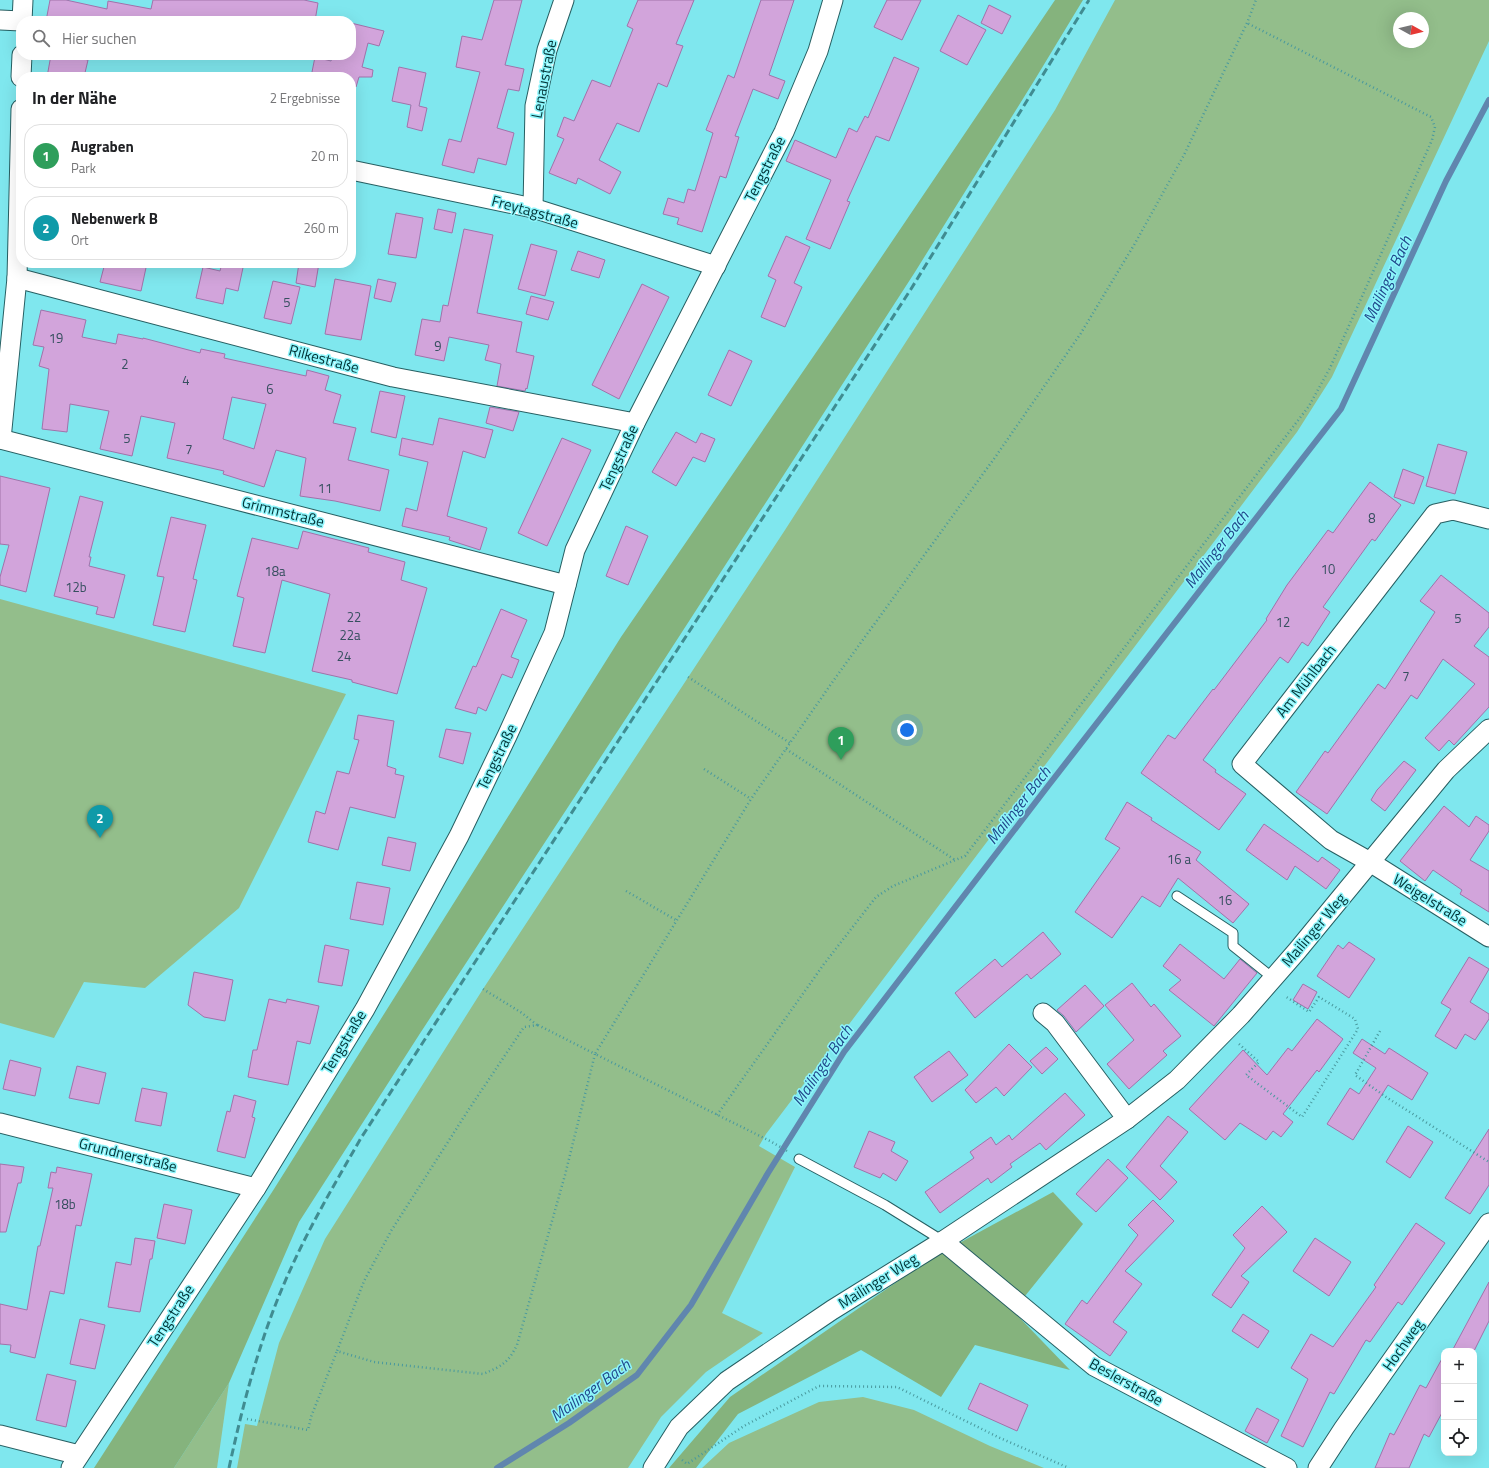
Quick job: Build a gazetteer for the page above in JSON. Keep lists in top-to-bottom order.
{
  "streets": {
    "street": [
      "Lenaustraße",
      "Tengstraße",
      "Freytagstraße",
      "Rilkestraße",
      "Grimmstraße",
      "Am Mühlbach",
      "Weigelstraße",
      "Mailinger Weg",
      "Grundnerstraße",
      "Hochweg",
      "Beslerstraße"
    ]
  },
  "crossings": [
    ["Lenaustraße", "Freytagstraße"],
    ["Tengstraße", "Freytagstraße"],
    ["Tengstraße", "Rilkestraße"],
    ["Tengstraße", "Grimmstraße"],
    ["Tengstraße", "Grundnerstraße"],
    ["Am Mühlbach", "Weigelstraße"],
    ["Am Mühlbach", "Mailinger Weg"],
    ["Weigelstraße", "Mailinger Weg"],
    ["Mailinger Weg", "Beslerstraße"]
  ],
  "water": ["Mailinger Bach"],
  "house_numbers": [
    "5",
    "19",
    "9",
    "2",
    "4",
    "6",
    "5",
    "7",
    "11",
    "8",
    "10",
    "18a",
    "12b",
    "22",
    "5",
    "12",
    "22a",
    "24",
    "7",
    "16 a",
    "16",
    "18b"
  ],
  "north": "right",
  "page": {
    "search": "Hier suchen",
    "heading": ["In der Nähe", "2 Ergebnisse"],
    "list": [
      {
        "mark": "1",
        "name": "Augraben",
        "note": "Park",
        "value": "20 m"
      },
      {
        "mark": "2",
        "name": "Nebenwerk B",
        "note": "Ort",
        "value": "260 m"
      }
    ],
    "pins": ["1", "2"],
    "map_buttons": ["+", "−"]
  }
}
